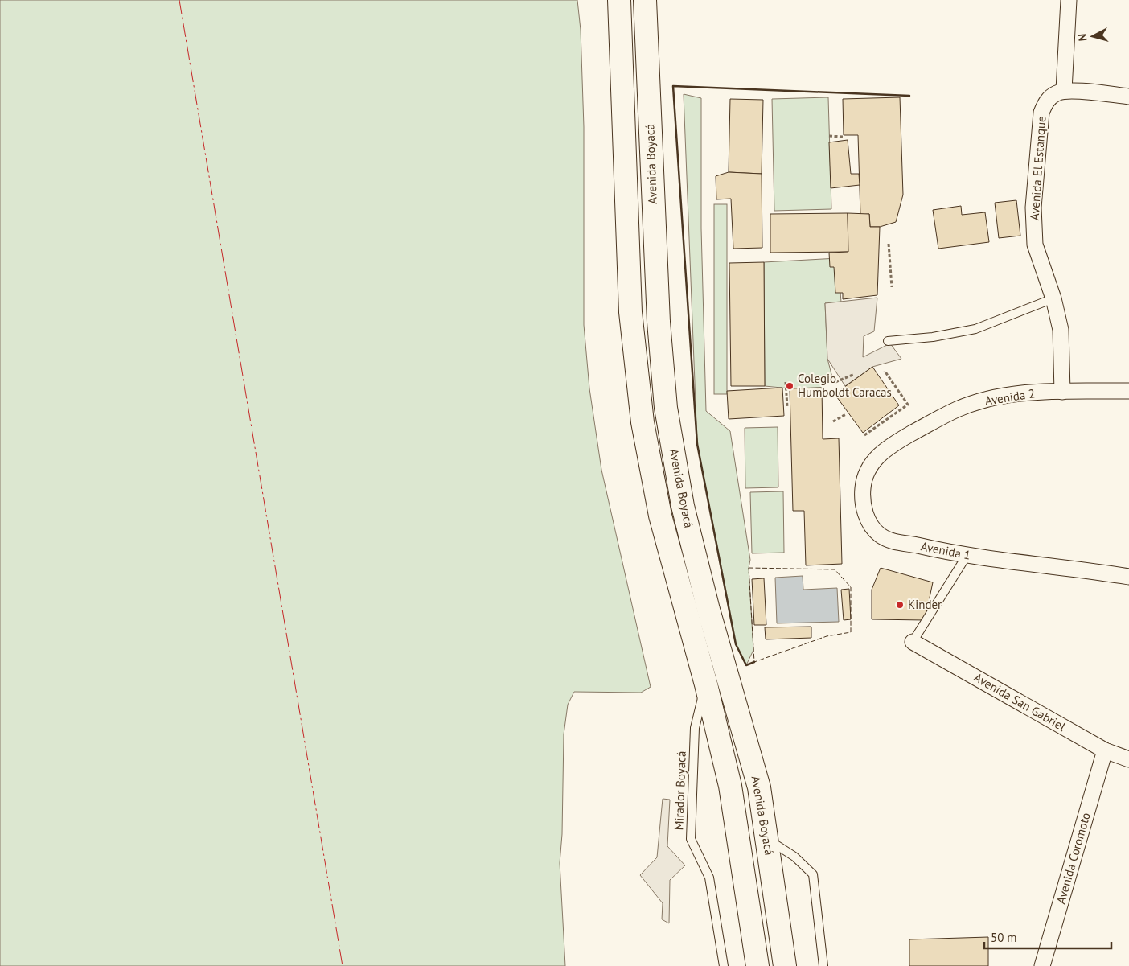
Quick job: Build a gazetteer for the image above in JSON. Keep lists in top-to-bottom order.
{
  "streets": {
    "highway": ["Avenida Boyacá"],
    "street": [
      "Avenida El Estanque",
      "Avenida 2",
      "Avenida 1",
      "Avenida San Gabriel",
      "Avenida Coromoto"
    ],
    "lane": ["Mirador Boyacá"]
  },
  "crossings": [
    ["Avenida Boyacá", "Mirador Boyacá"],
    ["Avenida El Estanque", "Avenida 2"],
    ["Avenida 2", "Avenida 1"],
    ["Avenida San Gabriel", "Avenida Coromoto"]
  ],
  "places": ["Colegio Humboldt Caracas", "Kinder"],
  "scale_bar": "50 m",
  "north": "left"
}
